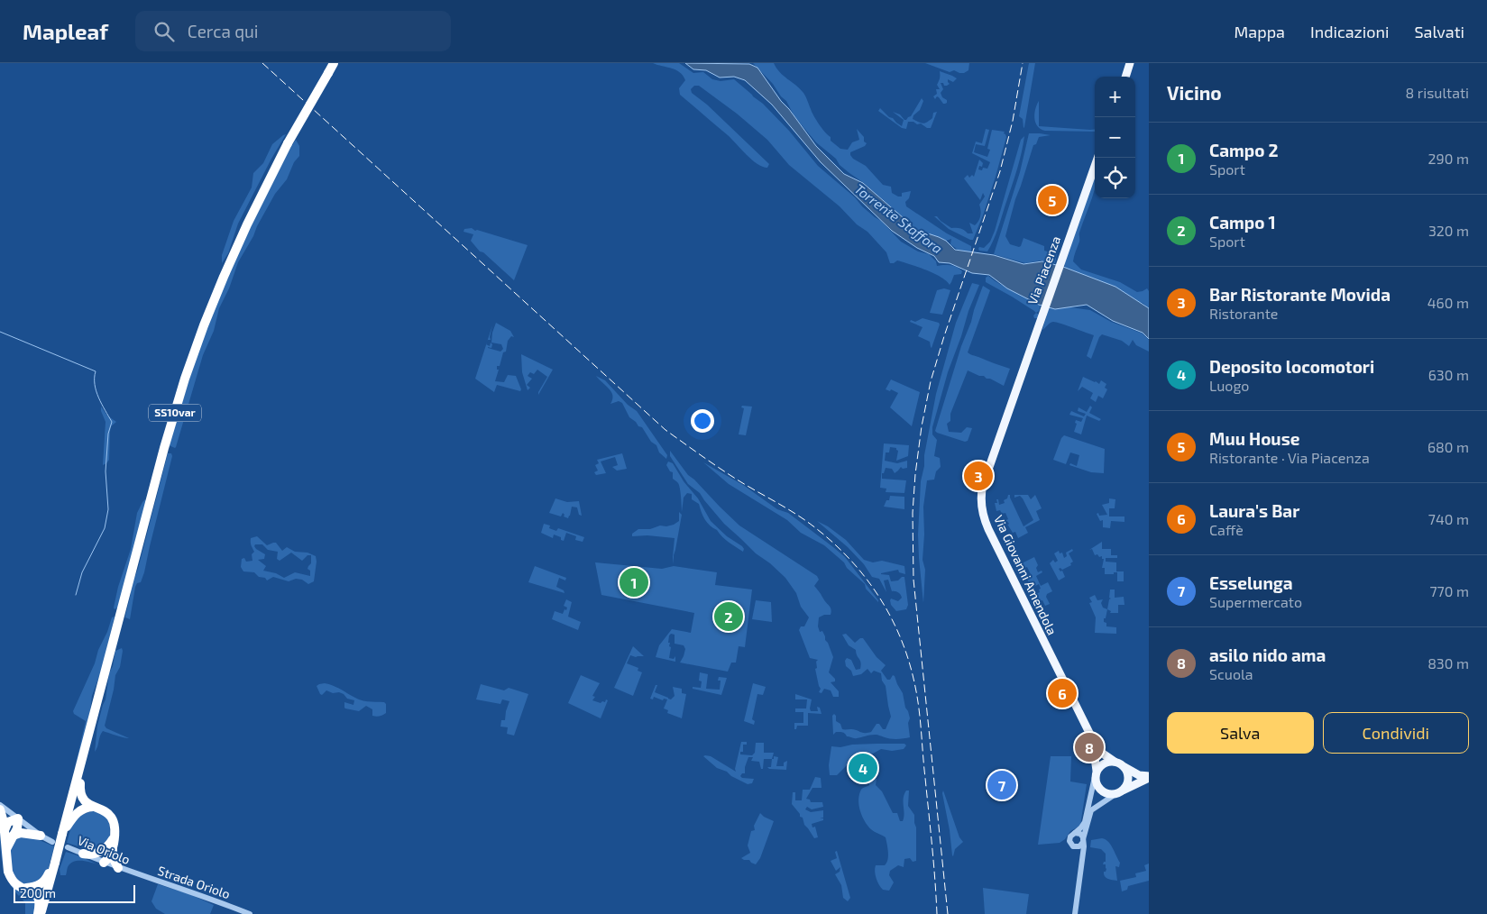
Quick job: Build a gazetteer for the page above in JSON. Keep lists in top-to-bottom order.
{
  "streets": {
    "highway": ["SS10var"],
    "main road": ["Via Piacenza", "Via Giovanni Amendola"],
    "street": ["Via Oriolo", "Strada Oriolo"]
  },
  "crossings": [
    ["Via Piacenza", "Via Giovanni Amendola"],
    ["Via Oriolo", "Strada Oriolo"]
  ],
  "water": ["Torrente Staffora"],
  "scale_bar": "200 m",
  "page": {
    "header": "Mapleaf",
    "search": "Cerca qui",
    "nav": ["Mappa", "Indicazioni", "Salvati"],
    "heading": ["Vicino", "8 risultati"],
    "map_buttons": ["+", "−"],
    "list": [
      {
        "mark": "1",
        "name": "Campo 2",
        "note": "Sport",
        "value": "290 m"
      },
      {
        "mark": "2",
        "name": "Campo 1",
        "note": "Sport",
        "value": "320 m"
      },
      {
        "mark": "3",
        "name": "Bar Ristorante Movida",
        "note": "Ristorante",
        "value": "460 m"
      },
      {
        "mark": "4",
        "name": "Deposito locomotori",
        "note": "Luogo",
        "value": "630 m"
      },
      {
        "mark": "5",
        "name": "Muu House",
        "note": "Ristorante · Via Piacenza",
        "value": "680 m"
      },
      {
        "mark": "6",
        "name": "Laura's Bar",
        "note": "Caffè",
        "value": "740 m"
      },
      {
        "mark": "7",
        "name": "Esselunga",
        "note": "Supermercato",
        "value": "770 m"
      },
      {
        "mark": "8",
        "name": "asilo nido ama",
        "note": "Scuola",
        "value": "830 m"
      }
    ],
    "pins": [
      "5",
      "3",
      "1",
      "2",
      "6",
      "8",
      "4",
      "7"
    ],
    "buttons": ["Salva", "Condividi"],
    "scale": "200 m"
  }
}
